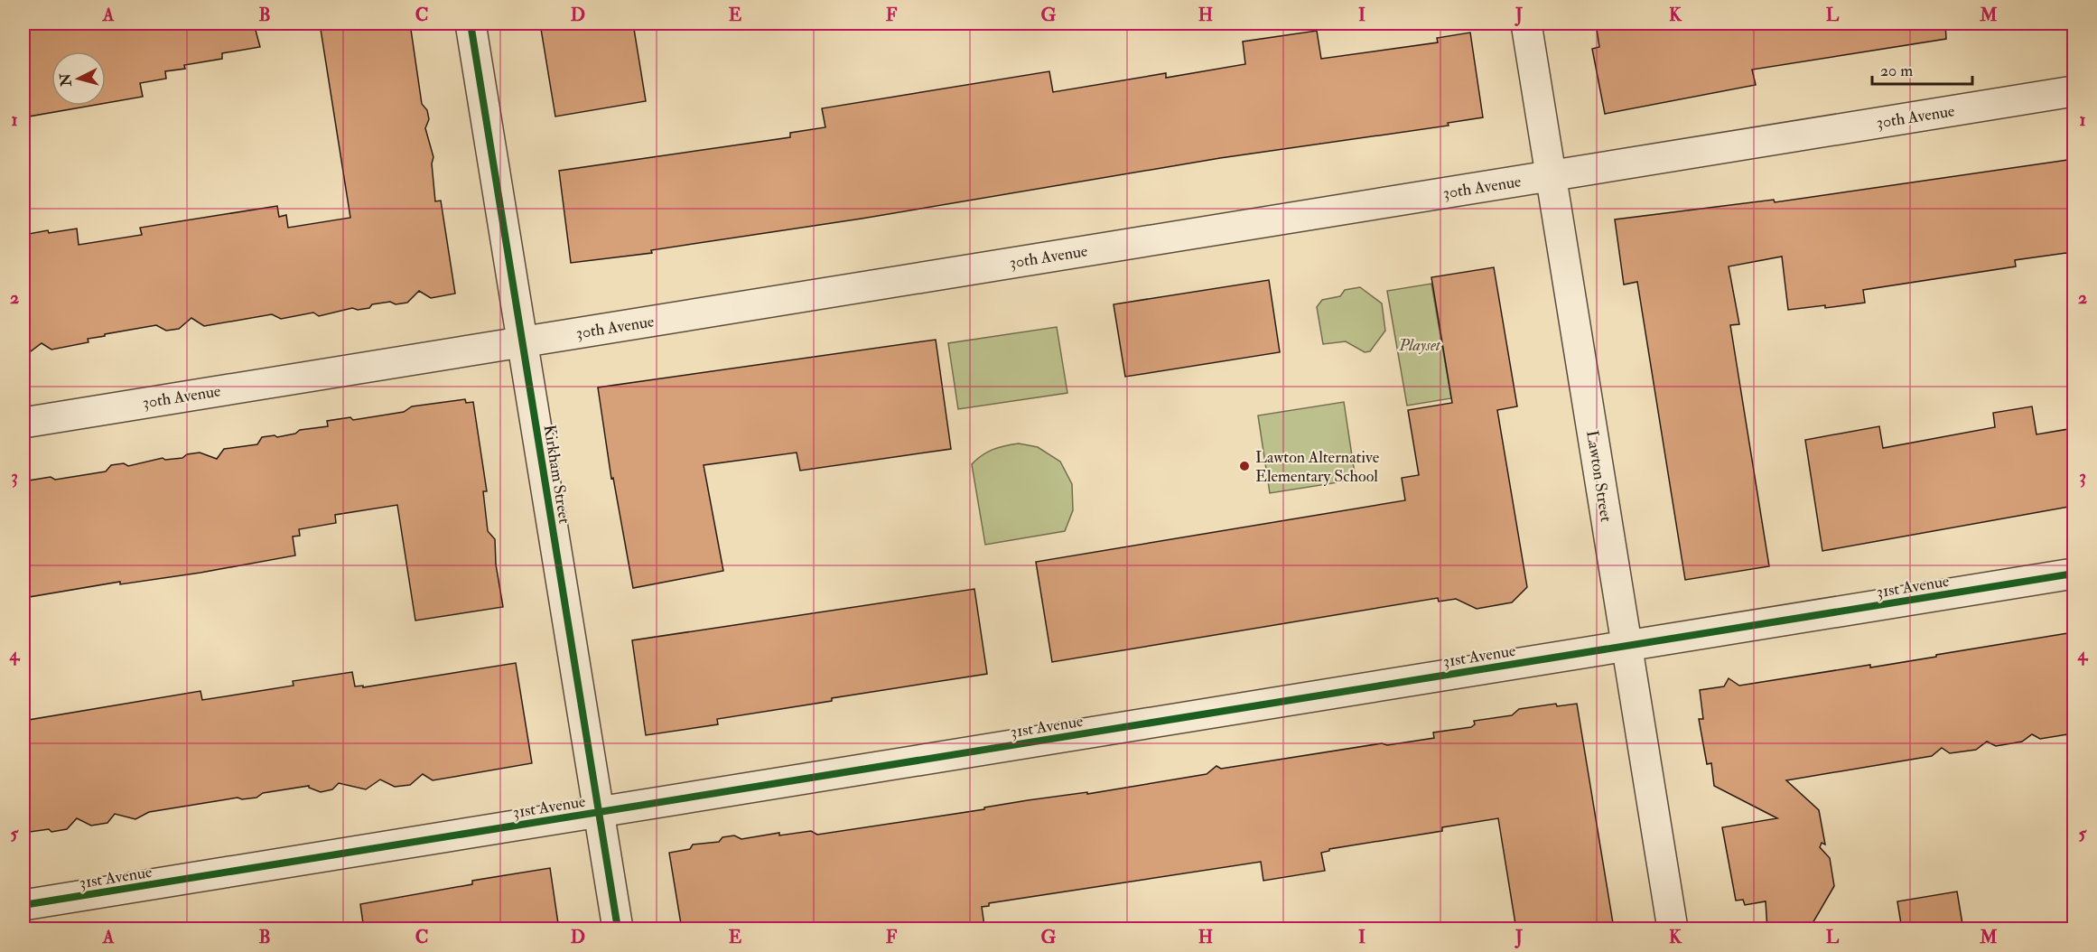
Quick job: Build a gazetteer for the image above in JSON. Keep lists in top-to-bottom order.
{
  "streets": {
    "street": [
      "30th Avenue",
      "Kirkham Street",
      "Lawton Street",
      "31st Avenue"
    ]
  },
  "crossings": [
    ["30th Avenue", "Kirkham Street"],
    ["30th Avenue", "Lawton Street"],
    ["Kirkham Street", "31st Avenue"],
    ["Lawton Street", "31st Avenue"]
  ],
  "parks": ["Playset"],
  "places": ["Lawton Alternative Elementary School"],
  "scale_bar": "20 m",
  "north": "left",
  "grid": {
    "columns": [
      "A",
      "B",
      "C",
      "D",
      "E",
      "F",
      "G",
      "H",
      "I",
      "J",
      "K",
      "L",
      "M"
    ],
    "rows": [
      "1",
      "2",
      "3",
      "4",
      "5"
    ]
  }
}
